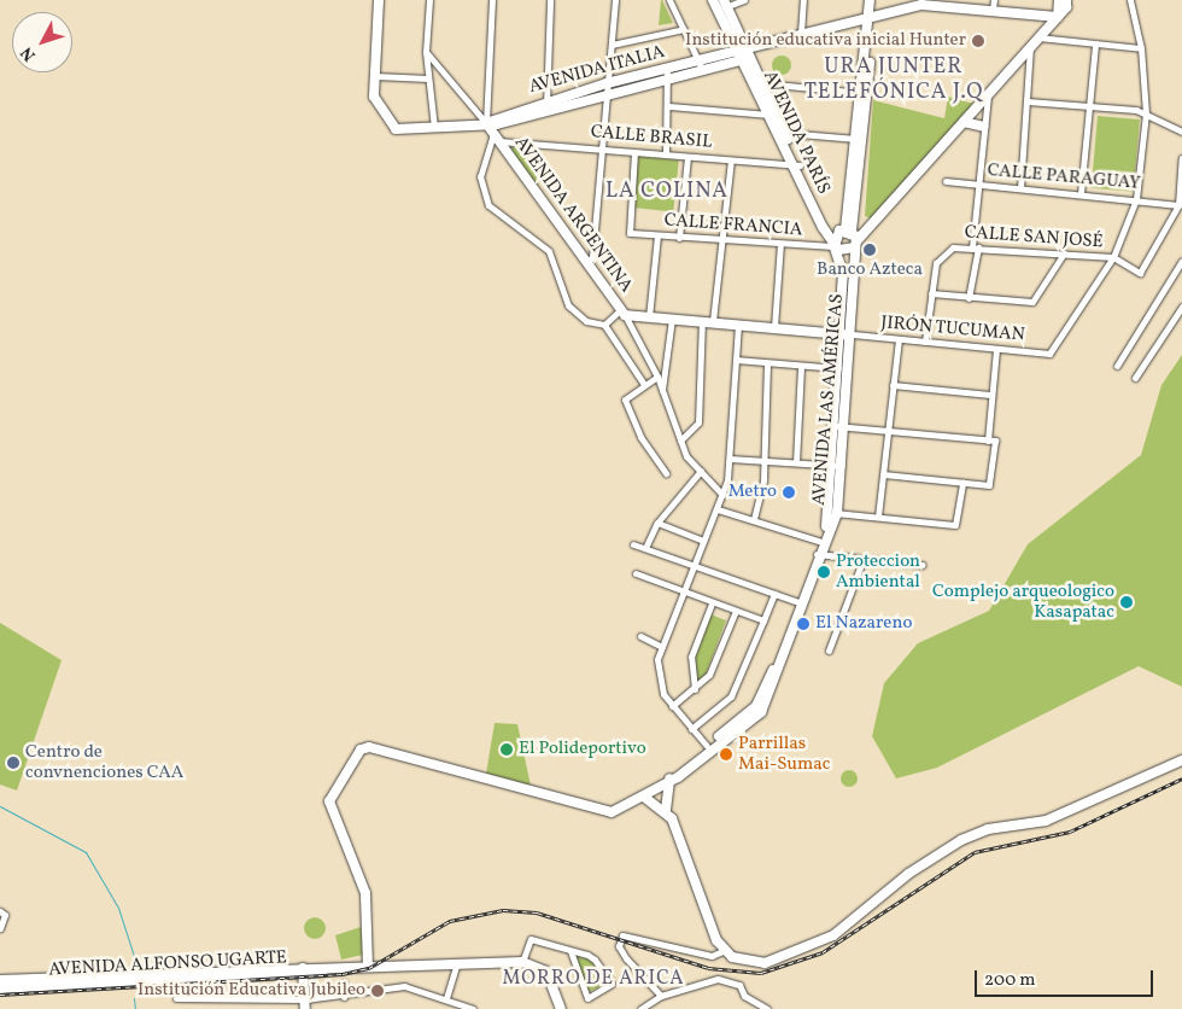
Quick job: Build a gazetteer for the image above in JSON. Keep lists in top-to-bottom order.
{
  "streets": {
    "main road": [
      "AVENIDA ITALIA",
      "AVENIDA PARÍS",
      "AVENIDA ARGENTINA",
      "AVENIDA LAS AMÉRICAS",
      "AVENIDA ALFONSO UGARTE"
    ],
    "street": [
      "CALLE BRASIL",
      "CALLE PARAGUAY",
      "CALLE FRANCIA",
      "CALLE SAN JOSÉ",
      "JIRÓN TUCUMAN"
    ]
  },
  "crossings": [
    ["AVENIDA ITALIA", "AVENIDA PARÍS"],
    ["AVENIDA ITALIA", "AVENIDA ARGENTINA"],
    ["AVENIDA ITALIA", "AVENIDA LAS AMÉRICAS"],
    ["AVENIDA PARÍS", "CALLE BRASIL"],
    ["AVENIDA PARÍS", "CALLE FRANCIA"],
    ["AVENIDA PARÍS", "AVENIDA LAS AMÉRICAS"],
    ["CALLE BRASIL", "AVENIDA ARGENTINA"],
    ["CALLE BRASIL", "CALLE FRANCIA"],
    ["CALLE PARAGUAY", "CALLE SAN JOSÉ"],
    ["AVENIDA ARGENTINA", "JIRÓN TUCUMAN"],
    ["AVENIDA ARGENTINA", "AVENIDA LAS AMÉRICAS"],
    ["CALLE FRANCIA", "AVENIDA LAS AMÉRICAS"],
    ["CALLE SAN JOSÉ", "JIRÓN TUCUMAN"],
    ["JIRÓN TUCUMAN", "AVENIDA LAS AMÉRICAS"],
    ["AVENIDA LAS AMÉRICAS", "AVENIDA ALFONSO UGARTE"]
  ],
  "districts": ["URA JUNTER TELEFÓNICA J.Q", "LA COLINA", "MORRO DE ARICA"],
  "places": [
    "Institución educativa inicial Hunter",
    "Banco Azteca",
    "Metro",
    "Proteccion Ambiental",
    "Complejo arqueologico Kasapatac",
    "El Nazareno",
    "El Polideportivo",
    "Parrillas Mai-Sumac",
    "Centro de convnenciones CAA",
    "Institución Educativa Jubileo"
  ],
  "scale_bar": "200 m",
  "north": "bottom left"
}
